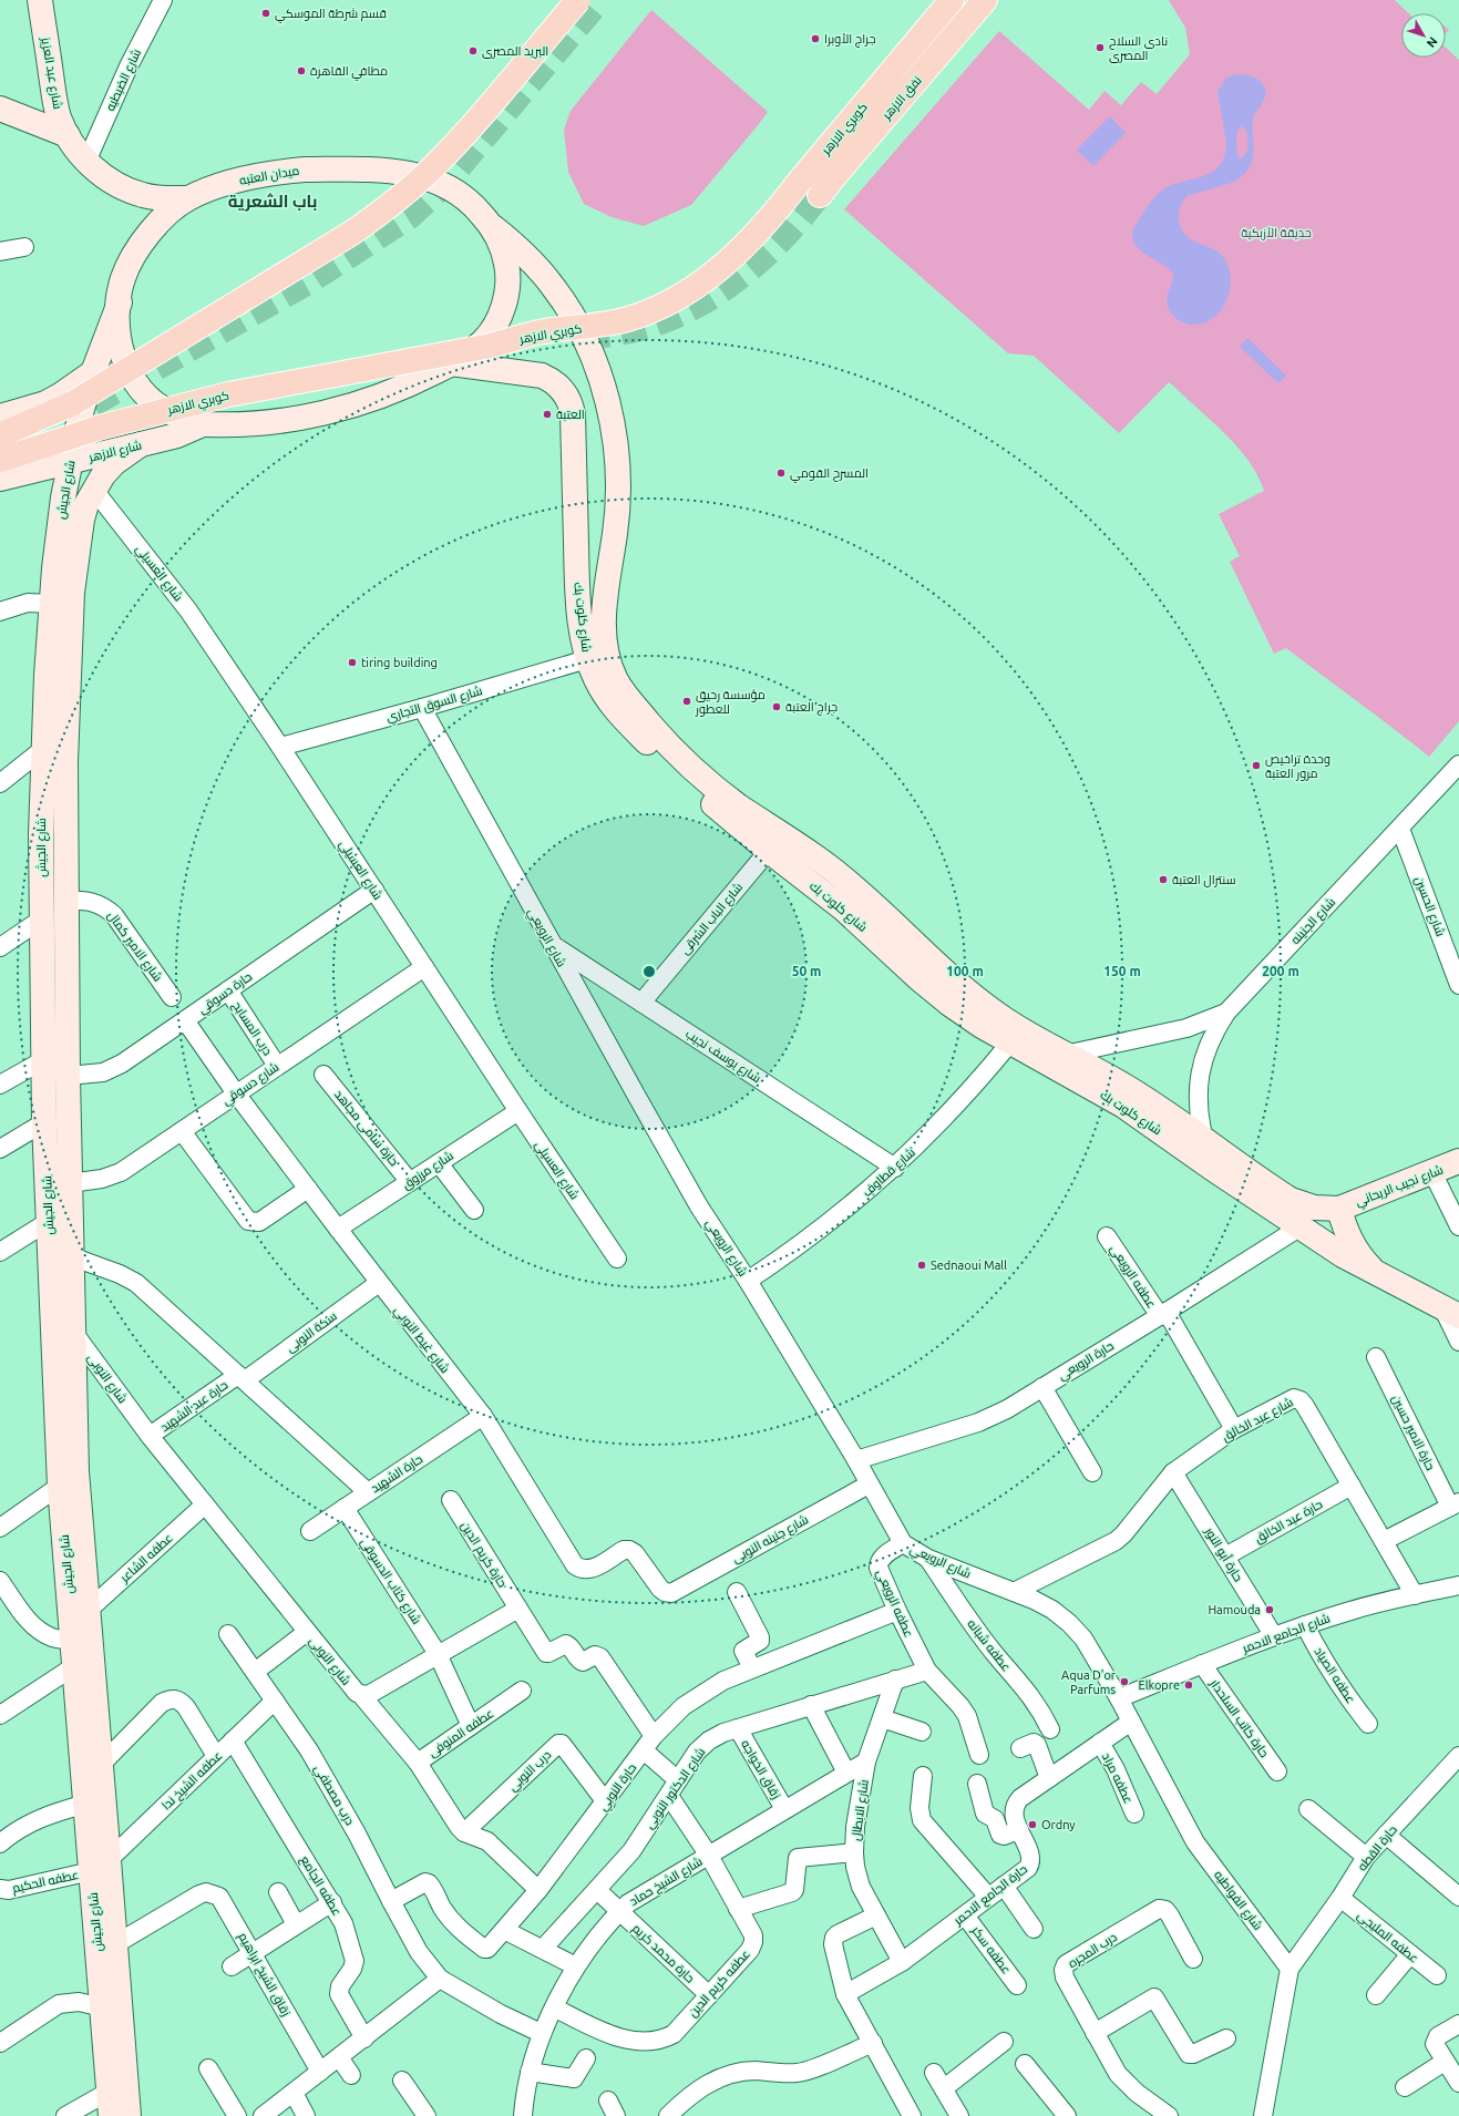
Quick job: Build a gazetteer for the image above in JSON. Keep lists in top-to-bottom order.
{
  "streets": {
    "main road": [
      "شارع عبد العزيز",
      "نفق الازهر",
      "كوبري الازهر",
      "ميدان العتبه",
      "شارع الازهر",
      "شارع الجيش",
      "شارع كلوت بك",
      "شارع نجيب الريحاني"
    ],
    "street": [
      "شارع الضبطيه",
      "شارع العسيلي",
      "شارع السوق التجاري",
      "شارع الحسين",
      "شارع الباب الشرقى",
      "شارع الجنينه",
      "شارع الرويعي",
      "شارع الامير كمال",
      "حارة دسوقي",
      "درب المسابح",
      "شارع يوسف نجيب",
      "شارع دسوقي",
      "حارة سامى مجاهد",
      "شارع مرزوق",
      "شارع قطاوف",
      "عطفه الرويعي",
      "سكة النوبى",
      "شارع غيط النوبي",
      "حارة الرويعي",
      "شارع النوبى",
      "حارة عبد الشهيد",
      "شارع عبد الخالق",
      "حارة الامير حسين",
      "حارة الشهيد",
      "حارة عبد الخالق",
      "شارع جنينه النوبى",
      "حارة كريم الدين",
      "حارة أبو النور",
      "عطفه الشاعر",
      "شارع كتاب الدسوقي",
      "شارع الجامع الاحمر",
      "عطفه شبانه",
      "عطفه الصياد",
      "حارة كاتب السلحدار",
      "عطفه المنوفى",
      "زقاق الخواجه",
      "درب النوبي",
      "عطفه مراد",
      "عطفه الشيخ ندا",
      "حارة النوبي",
      "شارع الدكتور النوبي",
      "درب مصطفي",
      "شارع الابطال",
      "حارة القطه",
      "عطفه الحكيم",
      "شارع الشيخ حماد",
      "عطفه الجامع",
      "حارة الجامع الاحمر",
      "شارع الفواطيه",
      "عطفه المليجي",
      "عطفه سكر",
      "درب المجره",
      "حارة محمد كريم",
      "زقاق الشيخ ابراهيم",
      "عطفه كريم الدين"
    ]
  },
  "crossings": [
    ["شارع عبد العزيز", "شارع الضبطيه"],
    ["شارع عبد العزيز", "ميدان العتبه"],
    ["ميدان العتبه", "شارع الازهر"],
    ["ميدان العتبه", "شارع الجيش"],
    ["ميدان العتبه", "شارع كلوت بك"],
    ["شارع الازهر", "شارع الجيش"],
    ["شارع الجيش", "شارع العسيلي"],
    ["شارع الجيش", "شارع الامير كمال"],
    ["شارع الجيش", "حارة دسوقي"],
    ["شارع الجيش", "شارع دسوقي"],
    ["شارع الجيش", "شارع النوبى"],
    ["شارع الجيش", "عطفه الشاعر"],
    ["شارع الجيش", "عطفه الشيخ ندا"],
    ["شارع الجيش", "عطفه الحكيم"],
    ["شارع الجيش", "زقاق الشيخ ابراهيم"],
    ["شارع العسيلي", "شارع السوق التجاري"],
    ["شارع العسيلي", "حارة دسوقي"],
    ["شارع العسيلي", "شارع دسوقي"],
    ["شارع العسيلي", "شارع مرزوق"],
    ["شارع كلوت بك", "شارع السوق التجاري"],
    ["شارع كلوت بك", "شارع الباب الشرقى"],
    ["شارع كلوت بك", "شارع الجنينه"],
    ["شارع كلوت بك", "شارع قطاوف"],
    ["شارع كلوت بك", "شارع نجيب الريحاني"],
    ["شارع كلوت بك", "حارة الرويعي"],
    ["شارع السوق التجاري", "شارع الرويعي"],
    ["شارع الحسين", "شارع الجنينه"],
    ["شارع الباب الشرقى", "شارع يوسف نجيب"],
    ["شارع الرويعي", "شارع يوسف نجيب"],
    ["شارع الرويعي", "شارع قطاوف"],
    ["شارع الرويعي", "عطفه الرويعي"],
    ["شارع الرويعي", "حارة الرويعي"],
    ["شارع الرويعي", "شارع عبد الخالق"],
    ["شارع الرويعي", "شارع جنينه النوبى"],
    ["شارع الرويعي", "شارع الجامع الاحمر"],
    ["شارع الرويعي", "عطفه شبانه"],
    ["شارع الرويعي", "شارع الفواطيه"],
    ["حارة دسوقي", "درب المسابح"],
    ["حارة دسوقي", "شارع غيط النوبي"],
    ["درب المسابح", "شارع دسوقي"],
    ["شارع يوسف نجيب", "شارع قطاوف"],
    ["شارع دسوقي", "شارع غيط النوبي"],
    ["حارة سامى مجاهد", "شارع مرزوق"],
    ["شارع مرزوق", "شارع غيط النوبي"],
    ["عطفه الرويعي", "حارة الرويعي"],
    ["عطفه الرويعي", "شارع عبد الخالق"],
    ["عطفه الرويعي", "حارة النوبي"],
    ["عطفه الرويعي", "شارع الدكتور النوبي"],
    ["سكة النوبى", "شارع غيط النوبي"],
    ["سكة النوبى", "حارة عبد الشهيد"],
    ["شارع غيط النوبي", "حارة الشهيد"],
    ["شارع غيط النوبي", "شارع جنينه النوبى"],
    ["شارع النوبى", "حارة عبد الشهيد"],
    ["شارع النوبى", "حارة كريم الدين"],
    ["شارع النوبى", "عطفه الشاعر"],
    ["شارع النوبى", "شارع كتاب الدسوقي"],
    ["شارع عبد الخالق", "حارة عبد الخالق"],
    ["شارع عبد الخالق", "حارة أبو النور"],
    ["شارع عبد الخالق", "شارع الجامع الاحمر"],
    ["حارة الشهيد", "شارع كتاب الدسوقي"],
    ["حارة عبد الخالق", "حارة أبو النور"],
    ["حارة أبو النور", "شارع الجامع الاحمر"],
    ["شارع كتاب الدسوقي", "عطفه المنوفى"],
    ["شارع الجامع الاحمر", "عطفه الصياد"],
    ["شارع الجامع الاحمر", "حارة كاتب السلحدار"],
    ["شارع الجامع الاحمر", "شارع الفواطيه"],
    ["عطفه المنوفى", "درب النوبي"],
    ["زقاق الخواجه", "شارع الدكتور النوبي"],
    ["زقاق الخواجه", "شارع الشيخ حماد"],
    ["درب النوبي", "حارة النوبي"],
    ["عطفه مراد", "حارة الجامع الاحمر"],
    ["عطفه الشيخ ندا", "درب مصطفي"],
    ["عطفه الشيخ ندا", "عطفه الحكيم"],
    ["عطفه الشيخ ندا", "عطفه الجامع"],
    ["حارة النوبي", "درب مصطفي"],
    ["حارة النوبي", "عطفه كريم الدين"],
    ["شارع الدكتور النوبي", "شارع الابطال"],
    ["شارع الدكتور النوبي", "حارة محمد كريم"],
    ["شارع الدكتور النوبي", "عطفه كريم الدين"],
    ["درب مصطفي", "شارع الشيخ حماد"],
    ["شارع الابطال", "شارع الشيخ حماد"],
    ["شارع الابطال", "حارة الجامع الاحمر"],
    ["حارة القطه", "شارع الفواطيه"],
    ["حارة القطه", "عطفه المليجي"],
    ["شارع الشيخ حماد", "حارة محمد كريم"],
    ["شارع الشيخ حماد", "عطفه كريم الدين"],
    ["حارة الجامع الاحمر", "شارع الفواطيه"],
    ["حارة الجامع الاحمر", "عطفه سكر"],
    ["حارة محمد كريم", "عطفه كريم الدين"]
  ],
  "districts": ["باب الشعرية"],
  "parks": ["حديقة الأزبكية"],
  "places": [
    "قسم شرطة الموسكي",
    "جراج الأوبرا",
    "نادى السلاح المصرى",
    "البريد المصرى",
    "مطافي القاهرة",
    "العتبة",
    "المسرح القومي",
    "tiring building",
    "مؤسسة رحيق للعطور",
    "جراج العتبة",
    "وحدة تراخيص مرور العتبة",
    "سنترال العتبة",
    "Sednaoui Mall",
    "Hamouda",
    "Aqua D'or Parfums",
    "Elkopre",
    "Ordny"
  ],
  "north": "bottom right",
  "rings": [
    "50 m",
    "100 m",
    "150 m",
    "200 m"
  ]
}
